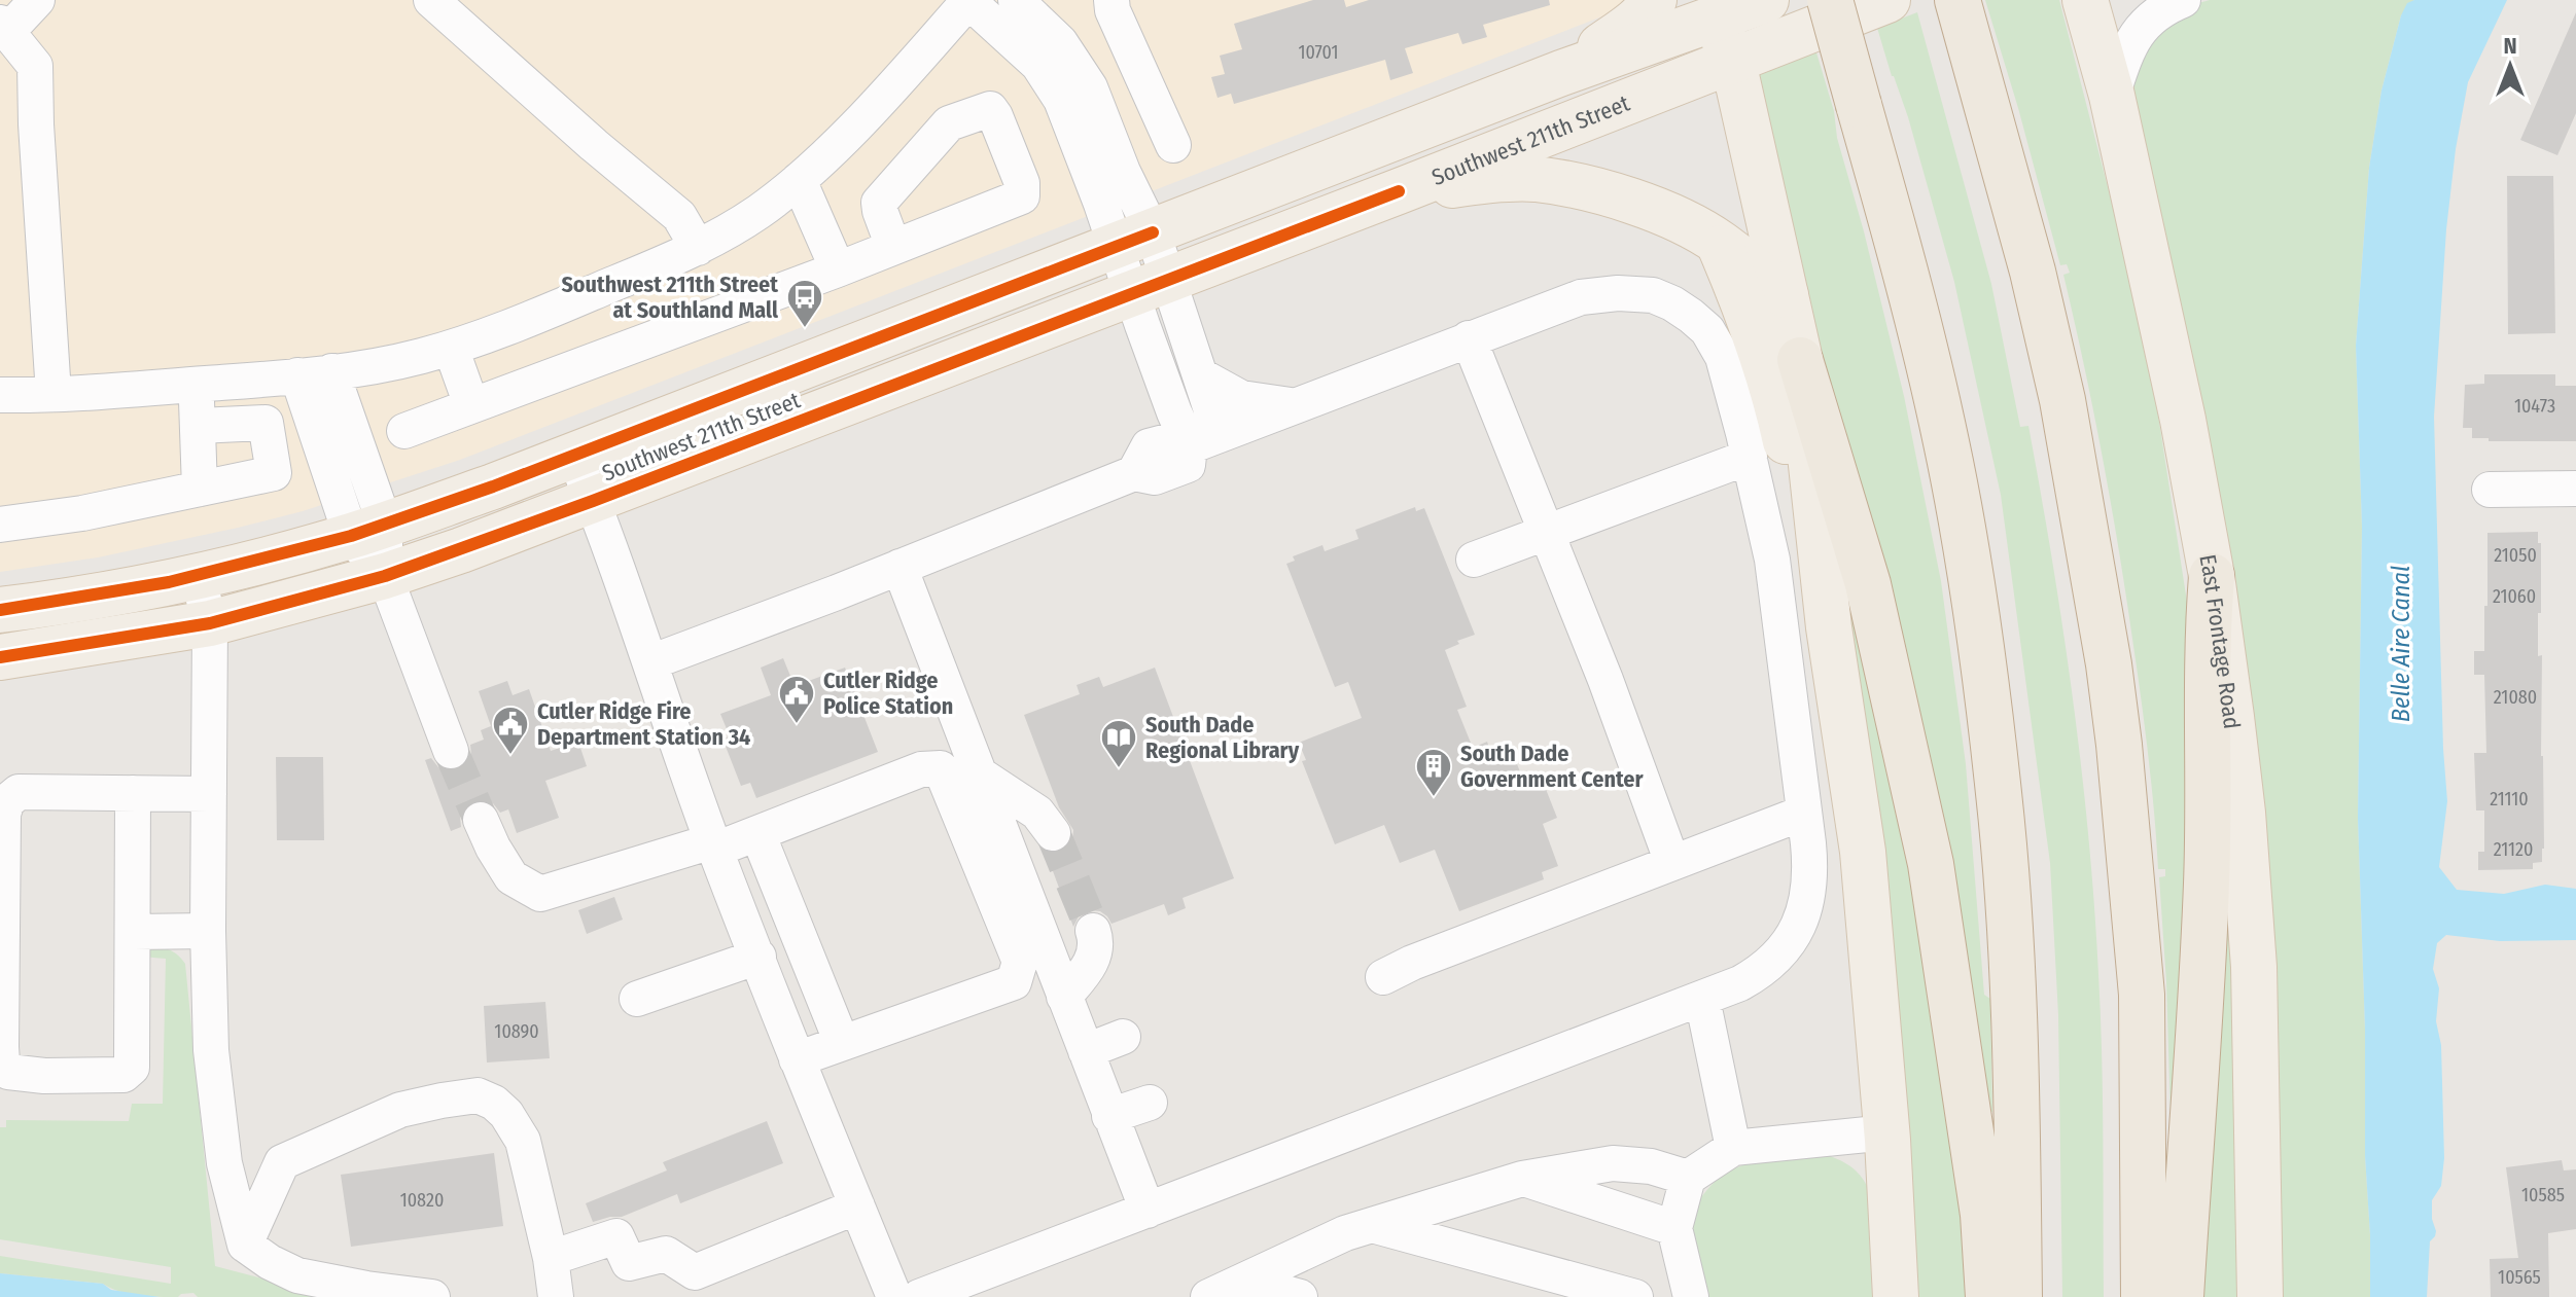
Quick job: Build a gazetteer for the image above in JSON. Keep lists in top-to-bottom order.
{
  "streets": {
    "main road": ["Southwest 211th Street", "East Frontage Road"]
  },
  "water": ["Belle Aire Canal"],
  "places": {
    "bus stop": ["Southwest 211th Street at Southland Mall"],
    "public building": ["Cutler Ridge Police Station", "Cutler Ridge Fire Department Station 34"],
    "library": ["South Dade Regional Library"],
    "building": ["South Dade Government Center"]
  },
  "house_numbers": [
    "10701",
    "10473",
    "21050",
    "21060",
    "21080",
    "21110",
    "21120",
    "10890",
    "10585",
    "10820",
    "10565"
  ],
  "north": "top"
}
